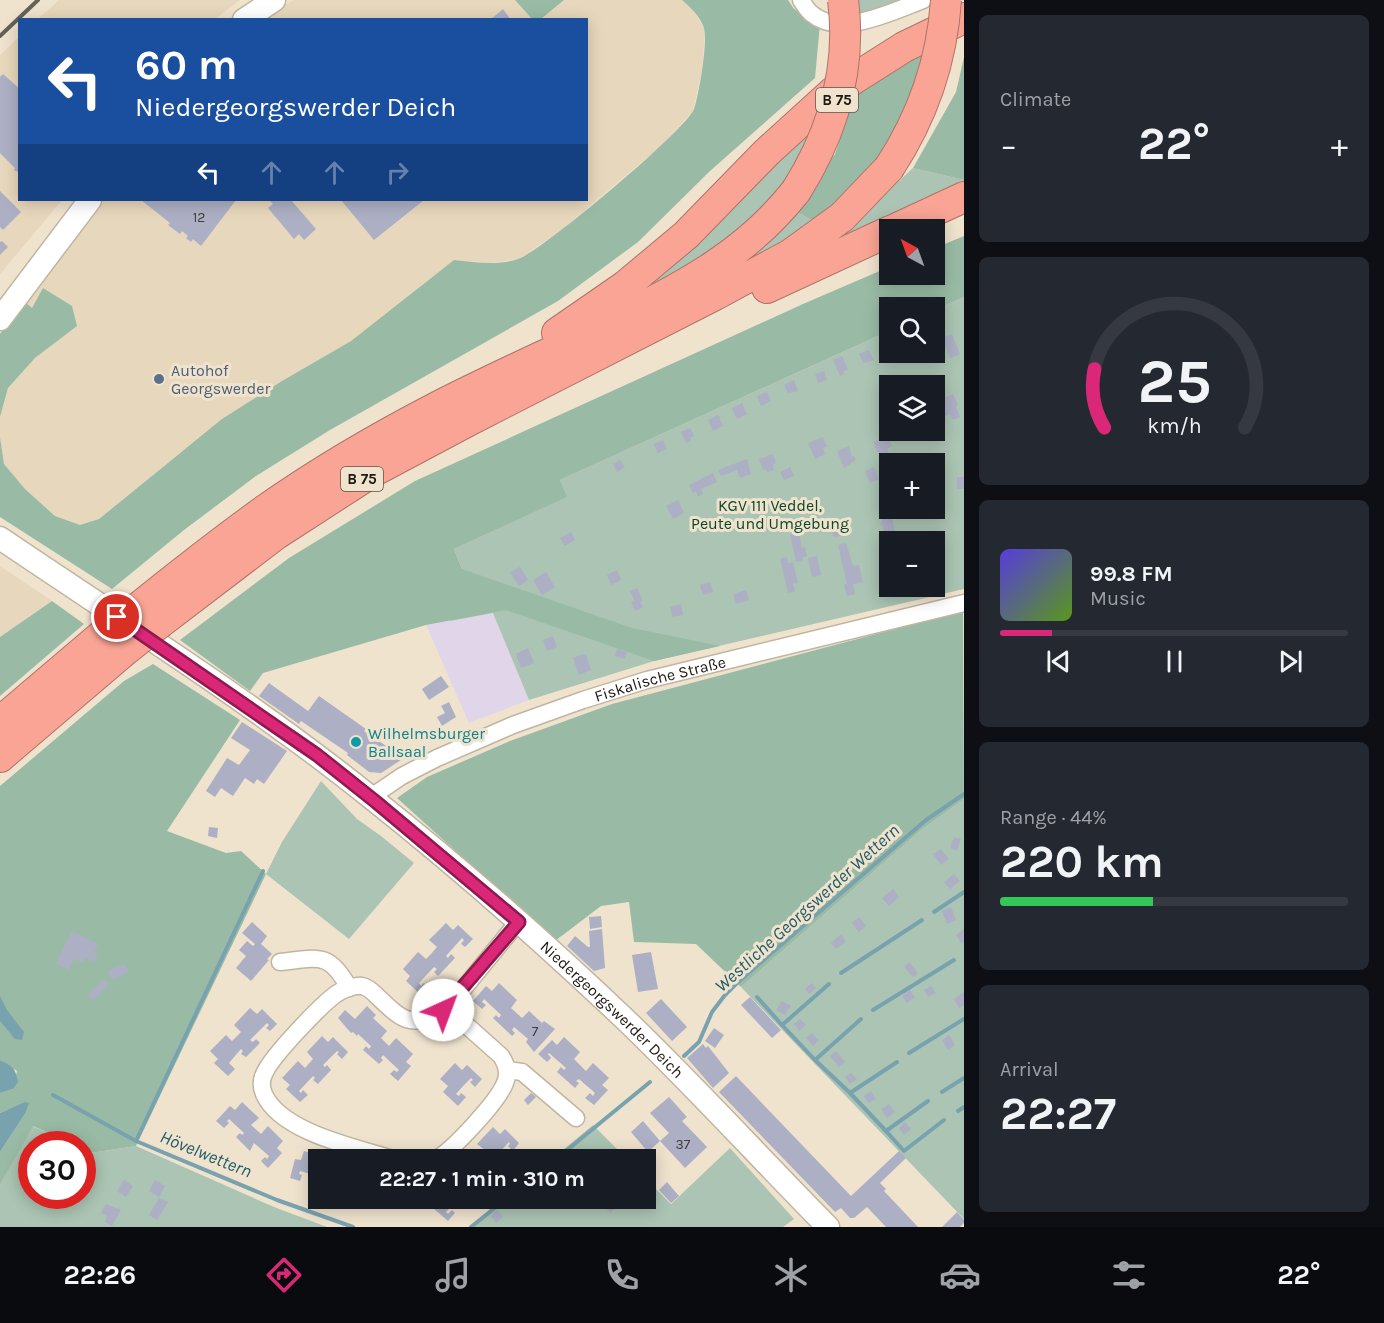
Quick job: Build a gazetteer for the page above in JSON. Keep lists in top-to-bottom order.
{
  "streets": {
    "highway": ["B 75"],
    "street": ["Fiskalische Straße", "Niedergeorgswerder Deich"]
  },
  "crossings": [
    ["Fiskalische Straße", "Niedergeorgswerder Deich"]
  ],
  "water": ["Westliche Georgswerder Wettern", "Hövelwettern"],
  "parks": ["KGV 111 Veddel, Peute und Umgebung"],
  "places": ["Autohof Georgswerder", "Wilhelmsburger Ballsaal"],
  "house_numbers": ["12", "7", "37"],
  "north": "top left",
  "page": {
    "tile": [
      "Climate",
      ["Range · 44%", "220 km"],
      ["Arrival", "22:27"]
    ],
    "turn": ["60 m", "Niedergeorgswerder Deich"],
    "heat": ["−", "22°", "+"],
    "map_buttons": ["+", "−"],
    "song": ["99.8 FM", "Music"],
    "limit": "30",
    "trip": "22:27 · 1 min · 310 m",
    "tabs": ["22:26", "22°"],
    "gauge": ["25", "km/h"]
  }
}
